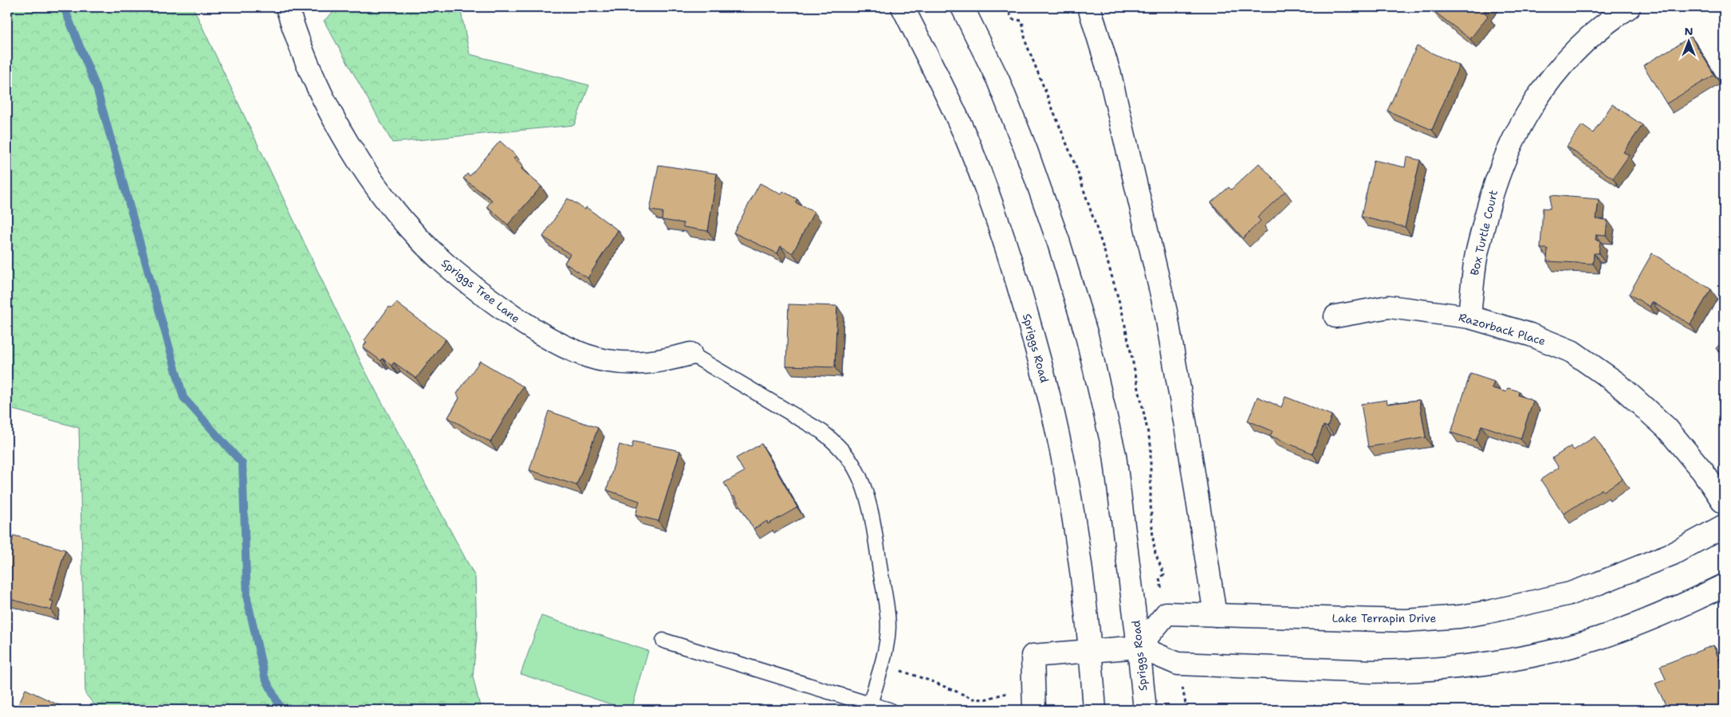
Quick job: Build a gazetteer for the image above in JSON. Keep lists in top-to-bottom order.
{
  "streets": {
    "street": [
      "Box Turtle Court",
      "Spriggs Tree Lane",
      "Razorback Place",
      "Spriggs Road",
      "Lake Terrapin Drive"
    ]
  },
  "crossings": [
    ["Box Turtle Court", "Razorback Place"],
    ["Spriggs Road", "Lake Terrapin Drive"]
  ],
  "north": "top"
}
